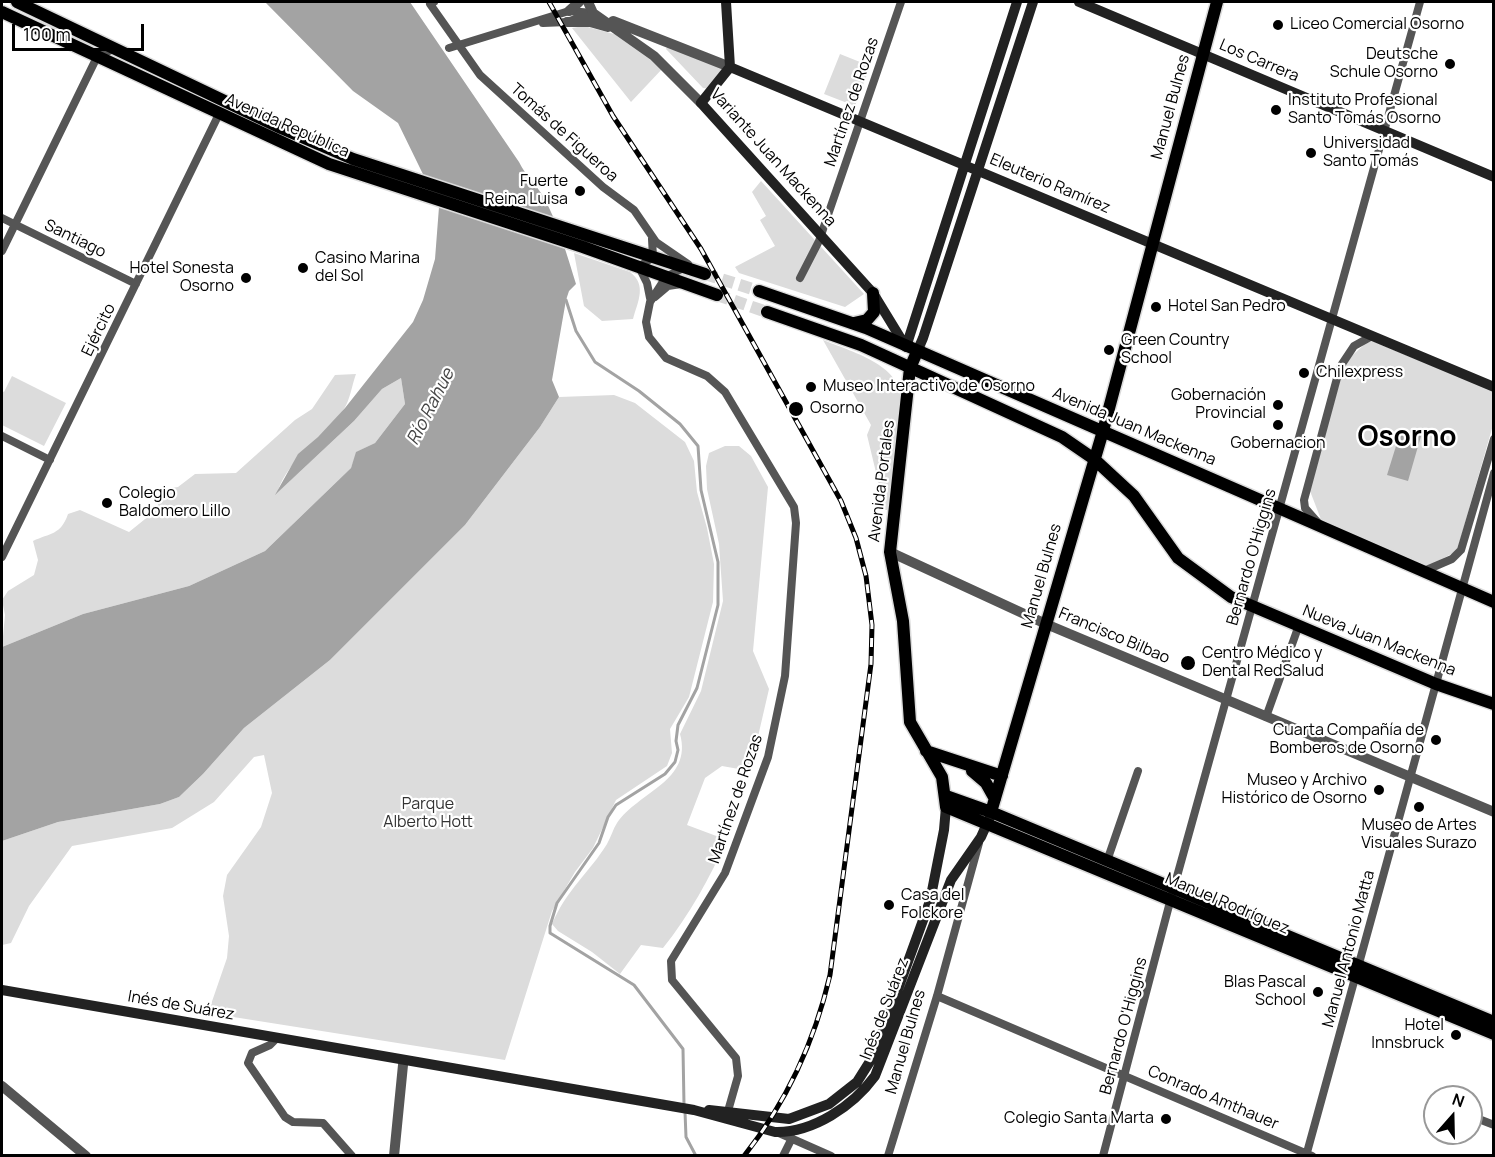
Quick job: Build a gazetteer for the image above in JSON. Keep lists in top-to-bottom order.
{
  "streets": {
    "main road": [
      "Los Carrera",
      "Manuel Bulnes",
      "Avenida República",
      "Variante Juan Mackenna",
      "Eleuterio Ramírez",
      "Avenida Juan Mackenna",
      "Avenida Portales",
      "Nueva Juan Mackenna",
      "Manuel Rodríguez",
      "Inés de Suárez"
    ],
    "street": [
      "Martínez de Rozas",
      "Tomás de Figueroa",
      "Santiago",
      "Ejército",
      "Bernardo O'Higgins",
      "Francisco Bilbao",
      "Manuel Antonio Matta",
      "Conrado Amthauer"
    ]
  },
  "crossings": [
    ["Los Carrera", "Manuel Bulnes"],
    ["Los Carrera", "Bernardo O'Higgins"],
    ["Martínez de Rozas", "Variante Juan Mackenna"],
    ["Martínez de Rozas", "Eleuterio Ramírez"],
    ["Martínez de Rozas", "Inés de Suárez"],
    ["Manuel Bulnes", "Eleuterio Ramírez"],
    ["Manuel Bulnes", "Avenida Juan Mackenna"],
    ["Manuel Bulnes", "Francisco Bilbao"],
    ["Manuel Bulnes", "Manuel Rodríguez"],
    ["Manuel Bulnes", "Inés de Suárez"],
    ["Manuel Bulnes", "Conrado Amthauer"],
    ["Avenida República", "Ejército"],
    ["Variante Juan Mackenna", "Eleuterio Ramírez"],
    ["Variante Juan Mackenna", "Avenida Juan Mackenna"],
    ["Variante Juan Mackenna", "Avenida Portales"],
    ["Eleuterio Ramírez", "Avenida Portales"],
    ["Eleuterio Ramírez", "Bernardo O'Higgins"],
    ["Santiago", "Ejército"],
    ["Avenida Juan Mackenna", "Avenida Portales"],
    ["Avenida Juan Mackenna", "Bernardo O'Higgins"],
    ["Avenida Juan Mackenna", "Manuel Antonio Matta"],
    ["Avenida Portales", "Francisco Bilbao"],
    ["Avenida Portales", "Manuel Rodríguez"],
    ["Avenida Portales", "Inés de Suárez"],
    ["Bernardo O'Higgins", "Francisco Bilbao"],
    ["Bernardo O'Higgins", "Nueva Juan Mackenna"],
    ["Bernardo O'Higgins", "Manuel Rodríguez"],
    ["Bernardo O'Higgins", "Conrado Amthauer"],
    ["Francisco Bilbao", "Manuel Antonio Matta"],
    ["Nueva Juan Mackenna", "Manuel Antonio Matta"],
    ["Manuel Rodríguez", "Manuel Antonio Matta"],
    ["Manuel Antonio Matta", "Conrado Amthauer"]
  ],
  "districts": ["Osorno"],
  "water": ["Río Rahue"],
  "parks": ["Parque Alberto Hott"],
  "places": [
    "Liceo Comercial Osorno",
    "Deutsche Schule Osorno",
    "Instituto Profesional Santo Tomás Osorno",
    "Universidad Santo Tomás",
    "Fuerte Reina Luisa",
    "Casino Marina del Sol",
    "Hotel Sonesta Osorno",
    "Hotel San Pedro",
    "Green Country School",
    "Chilexpress",
    "Museo Interactivo de Osorno",
    "Gobernación Provincial",
    "Osorno",
    "Gobernacion",
    "Colegio Baldomero Lillo",
    "Centro Médico y Dental RedSalud",
    "Cuarta Compañía de Bomberos de Osorno",
    "Museo y Archivo Histórico de Osorno",
    "Museo de Artes Visuales Surazo",
    "Casa del Folckore",
    "Blas Pascal School",
    "Hotel Innsbruck",
    "Colegio Santa Marta"
  ],
  "scale_bar": "100 m",
  "north": "top"
}
